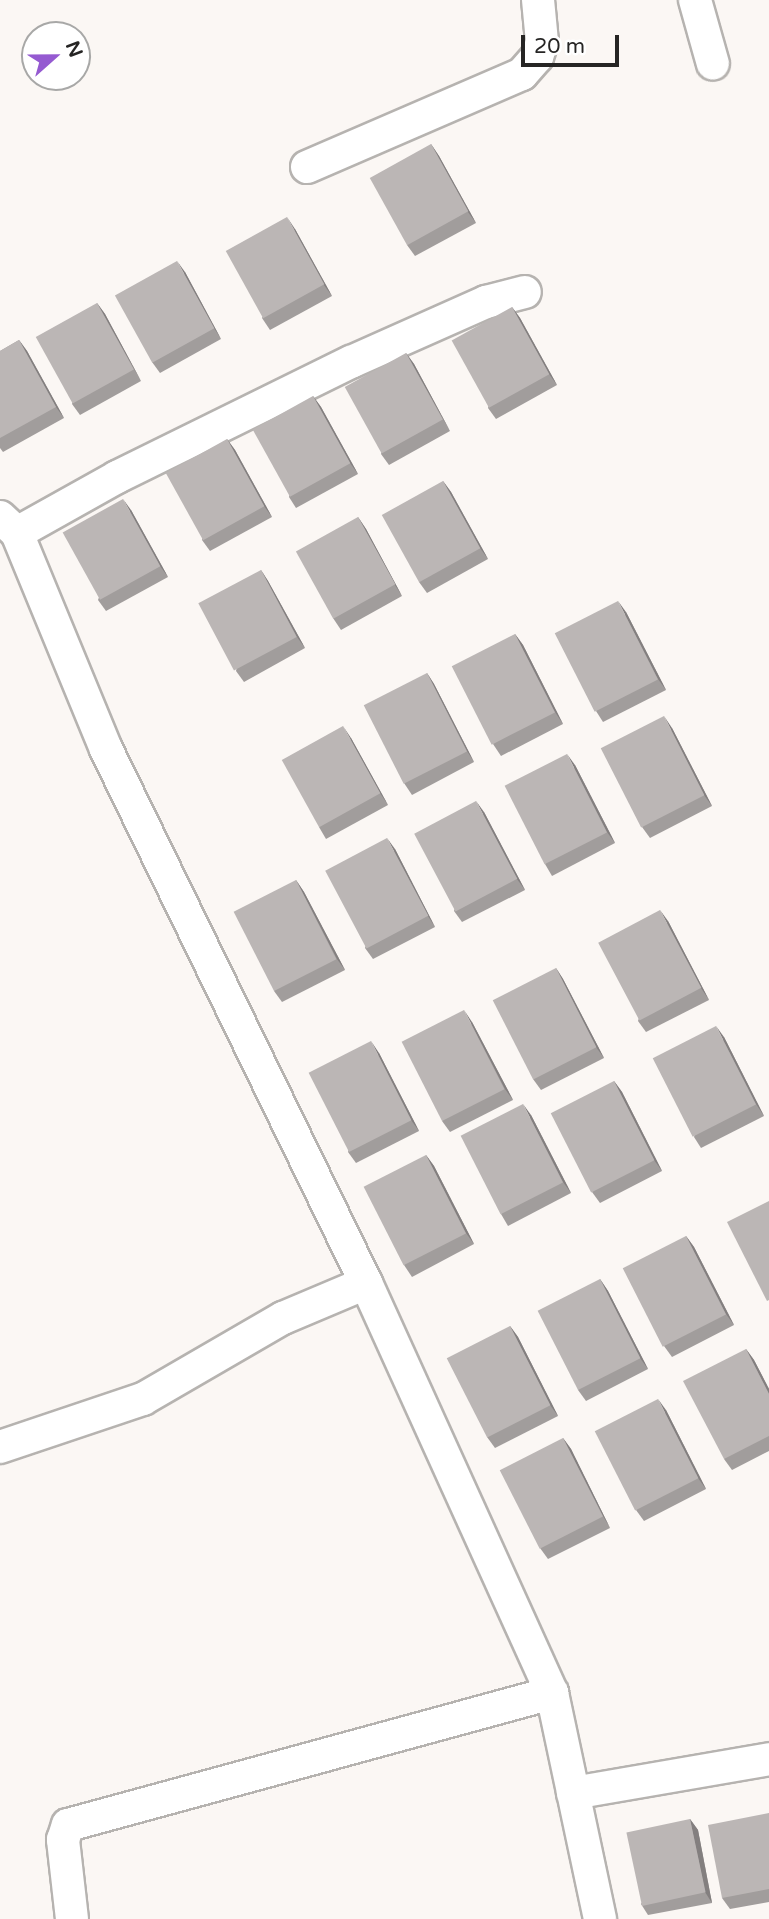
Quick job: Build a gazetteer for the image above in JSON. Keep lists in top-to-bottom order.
{
  "scale_bar": "20 m",
  "north": "right"
}
